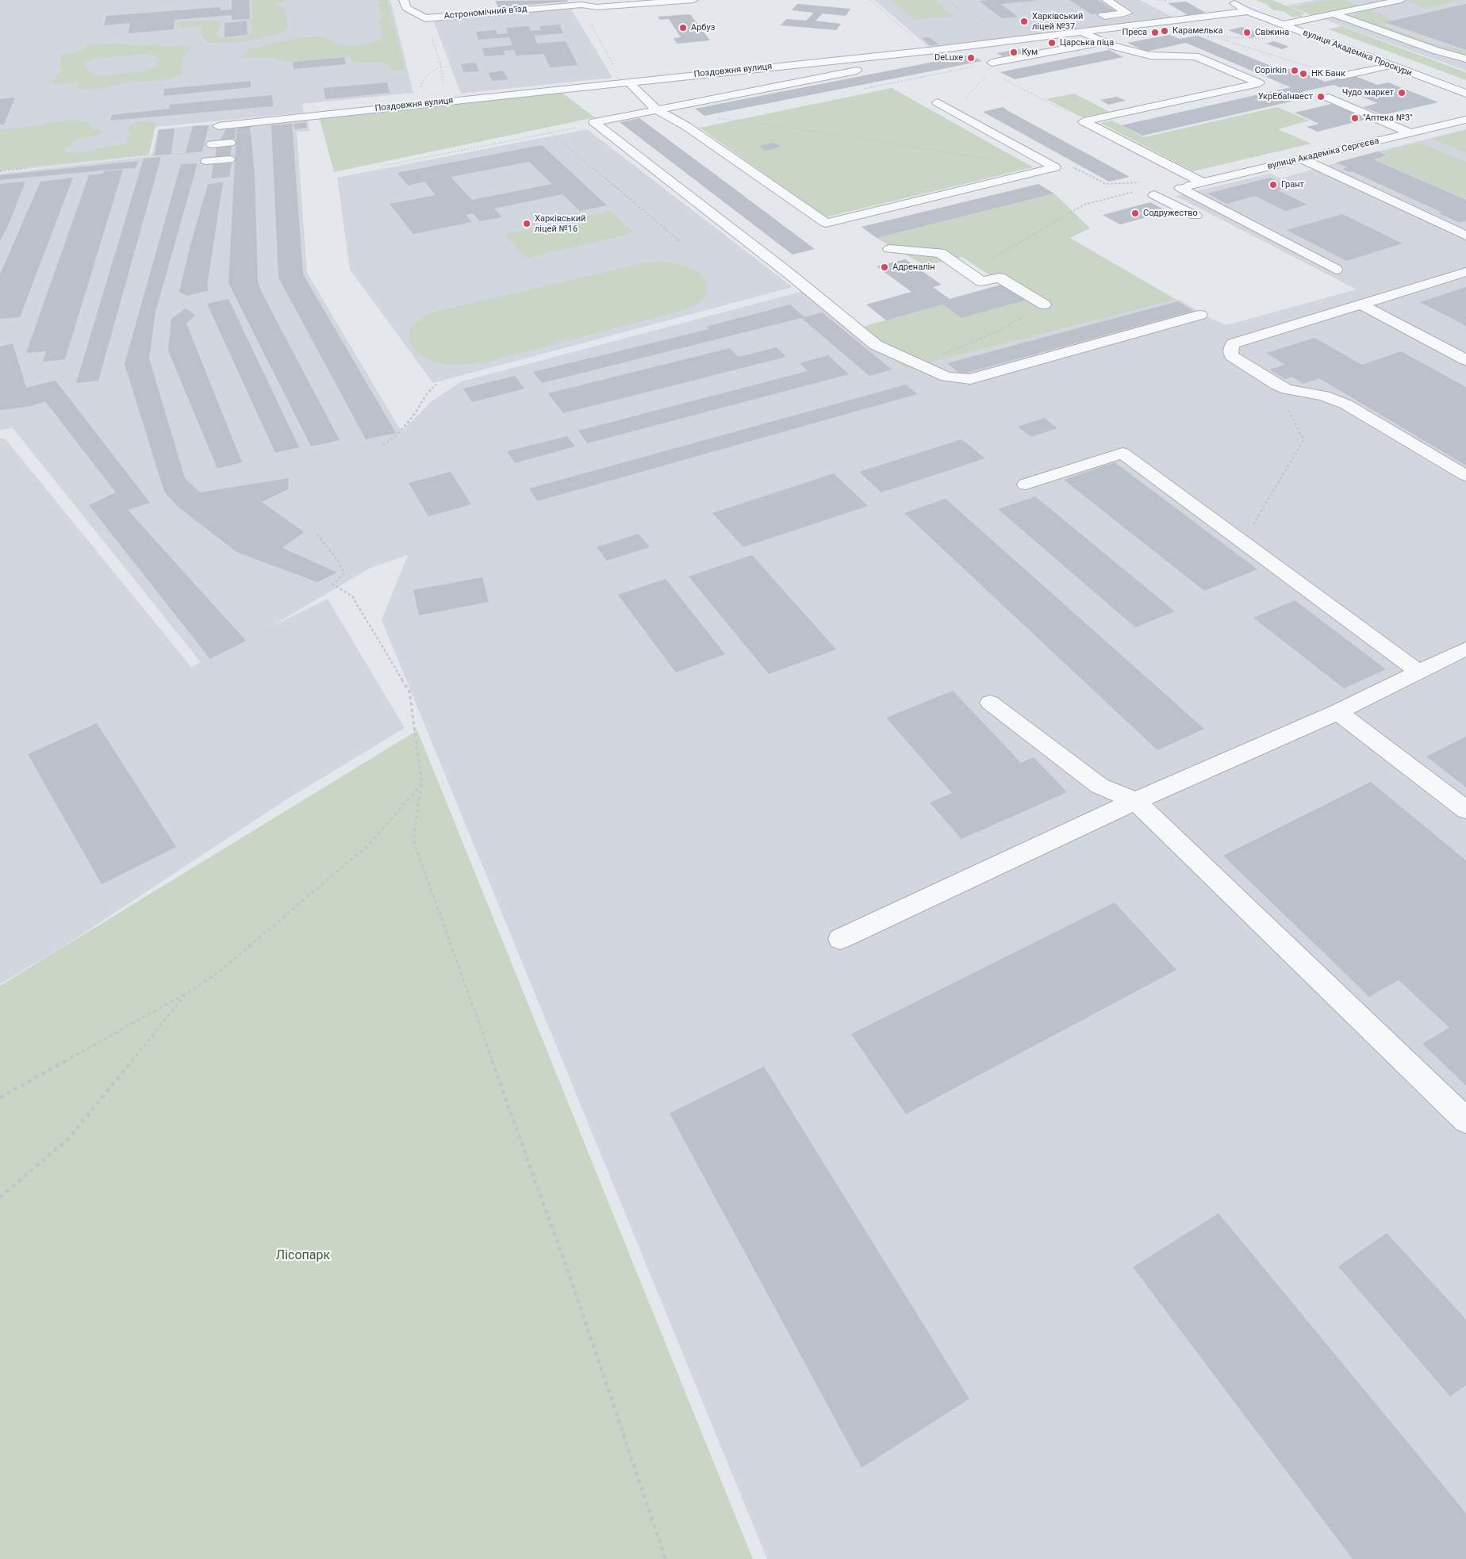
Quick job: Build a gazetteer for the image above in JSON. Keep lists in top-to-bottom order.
{
  "streets": {
    "street": [
      "Астрономічний в'їзд",
      "вулиця Академіка Проскури",
      "Поздовжня вулиця",
      "вулиця Академіка Сергєєва"
    ]
  },
  "crossings": [
    ["вулиця Академіка Проскури", "Поздовжня вулиця"]
  ],
  "parks": ["Лісопарк"],
  "places": [
    "Харківський ліцей №37",
    "Арбуз",
    "Карамелька",
    "Преса",
    "Свіжина",
    "Царська піца",
    "Кум",
    "DeLuxe",
    "Copirkin",
    "НК Банк",
    "Чудо маркет",
    "УкрЕбаІнвест",
    "\"Аптека №3\"",
    "Грант",
    "Содружество",
    "Харківський ліцей №16",
    "Адреналін"
  ]
}
